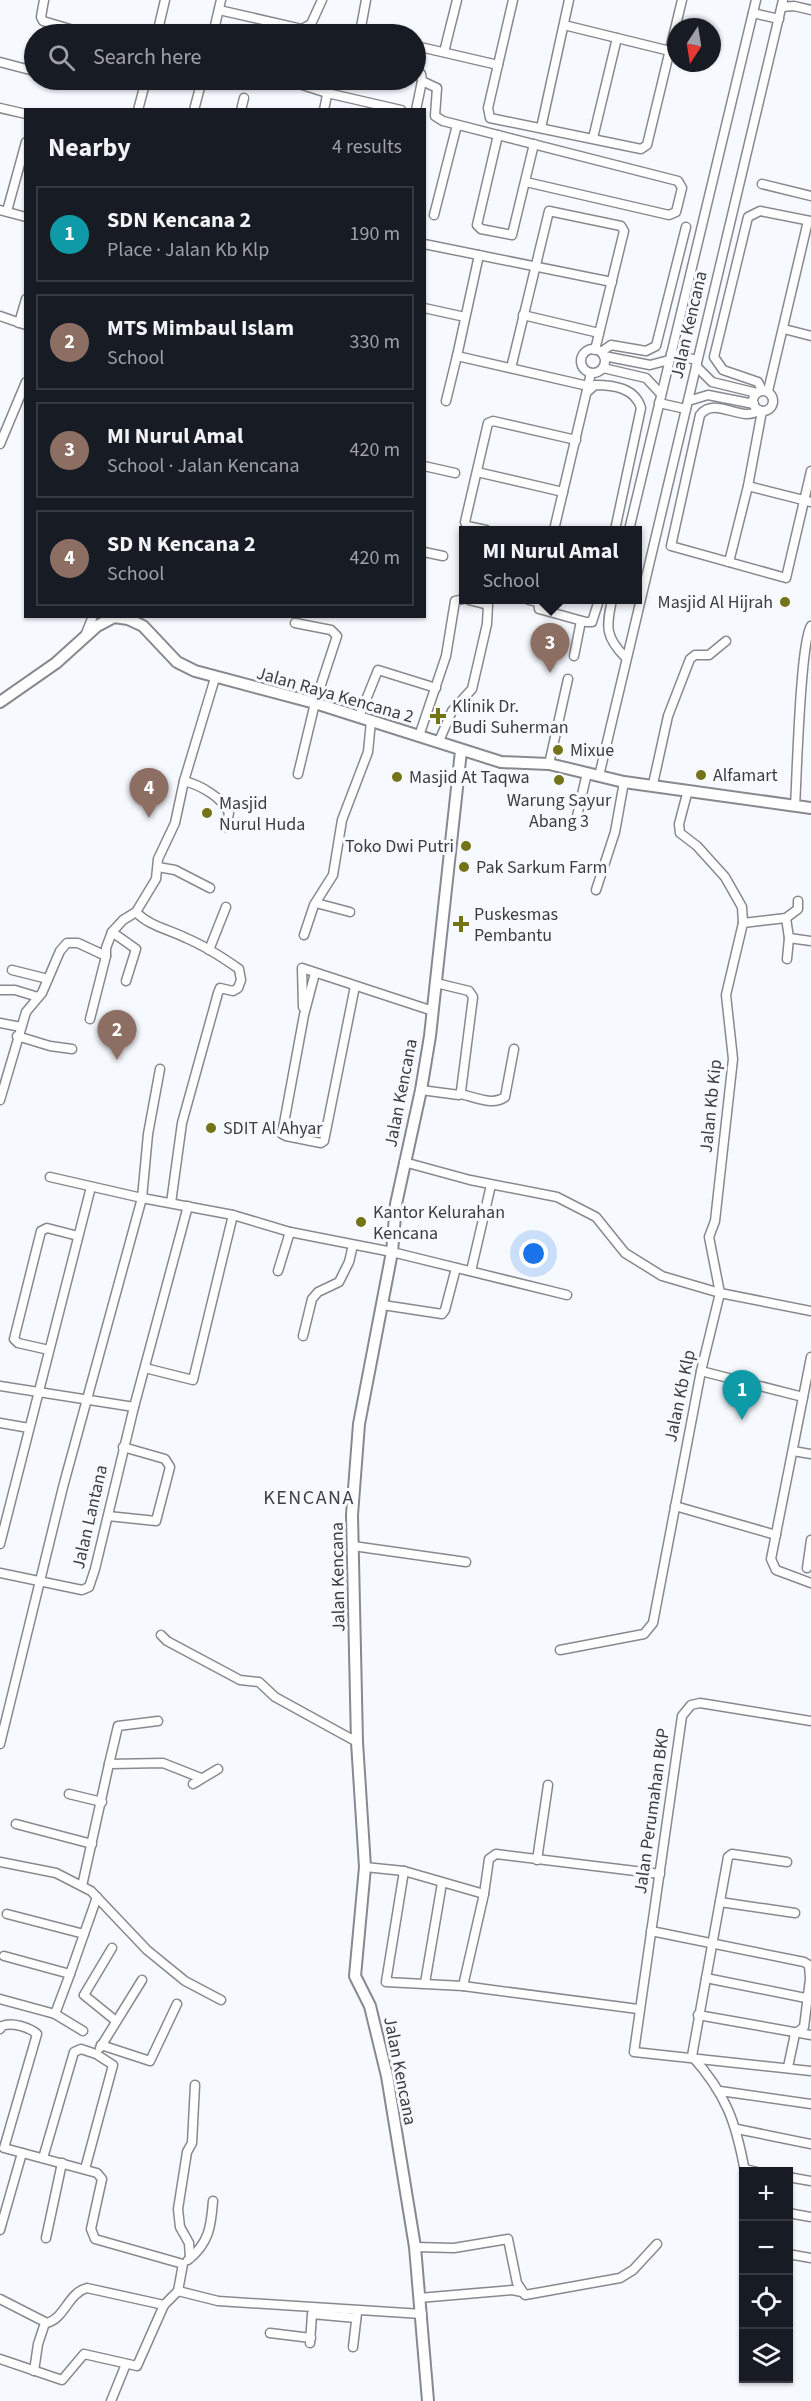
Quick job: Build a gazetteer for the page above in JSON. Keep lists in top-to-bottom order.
{
  "streets": {
    "street": [
      "Jalan Kencana",
      "Jalan Raya Kencana 2",
      "Jalan Kb Kip",
      "Jalan Kb Klp",
      "Jalan Lantana",
      "Jalan Perumahan BKP"
    ]
  },
  "crossings": [
    ["Jalan Kencana", "Jalan Raya Kencana 2"],
    ["Jalan Kb Kip", "Jalan Kb Klp"]
  ],
  "districts": ["KENCANA"],
  "places": {
    "other": [
      "Masjid Al Hijrah",
      "Mixue",
      "Alfamart",
      "Masjid At Taqwa",
      "Warung Sayur Abang 3",
      "Masjid Nurul Huda",
      "Toko Dwi Putri",
      "Pak Sarkum Farm",
      "SDIT Al Ahyar",
      "Kantor Kelurahan Kencana"
    ],
    "health": ["Klinik Dr. Budi Suherman", "Puskesmas Pembantu"]
  },
  "north": "bottom",
  "page": {
    "search": "Search here",
    "heading": ["Nearby", "4 results"],
    "list": [
      {
        "mark": "1",
        "name": "SDN Kencana 2",
        "note": "Place · Jalan Kb Klp",
        "value": "190 m"
      },
      {
        "mark": "2",
        "name": "MTS Mimbaul Islam",
        "note": "School",
        "value": "330 m"
      },
      {
        "mark": "3",
        "name": "MI Nurul Amal",
        "note": "School · Jalan Kencana",
        "value": "420 m"
      },
      {
        "mark": "4",
        "name": "SD N Kencana 2",
        "note": "School",
        "value": "420 m"
      }
    ],
    "popup": ["MI Nurul Amal", "School"],
    "pins": [
      "3",
      "4",
      "2",
      "1"
    ],
    "map_buttons": ["+", "−"]
  }
}
